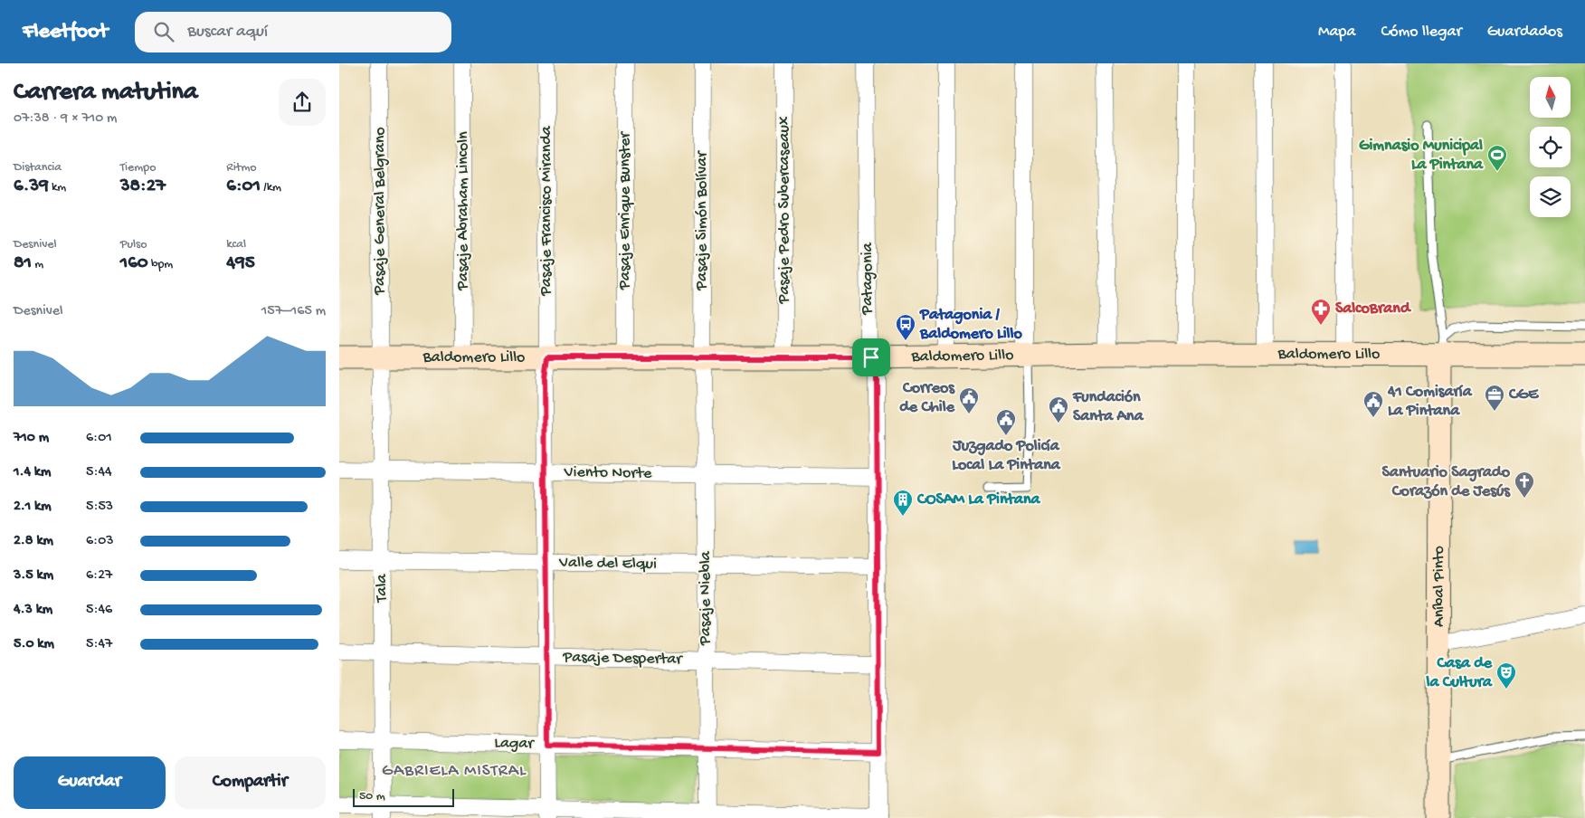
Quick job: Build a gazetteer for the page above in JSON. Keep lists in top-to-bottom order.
{
  "streets": {
    "street": [
      "Pasaje Pedro Subercaseaux",
      "Pasaje General Belgrano",
      "Pasaje Abraham Lincoln",
      "Pasaje Francisco Miranda",
      "Pasaje Enrique Bunster",
      "Pasaje Simón Bolívar",
      "Patagonia",
      "Baldomero Lillo",
      "Viento Norte",
      "Valle del Elqui",
      "Aníbal Pinto",
      "Tala",
      "Pasaje Niebla",
      "Pasaje Despertar",
      "Lagar"
    ]
  },
  "crossings": [
    ["Pasaje Pedro Subercaseaux", "Baldomero Lillo"],
    ["Pasaje General Belgrano", "Baldomero Lillo"],
    ["Pasaje General Belgrano", "Tala"],
    ["Pasaje Abraham Lincoln", "Baldomero Lillo"],
    ["Pasaje Francisco Miranda", "Baldomero Lillo"],
    ["Pasaje Francisco Miranda", "Viento Norte"],
    ["Pasaje Francisco Miranda", "Valle del Elqui"],
    ["Pasaje Francisco Miranda", "Pasaje Despertar"],
    ["Pasaje Francisco Miranda", "Lagar"],
    ["Pasaje Enrique Bunster", "Baldomero Lillo"],
    ["Pasaje Simón Bolívar", "Baldomero Lillo"],
    ["Pasaje Simón Bolívar", "Pasaje Niebla"],
    ["Patagonia", "Baldomero Lillo"],
    ["Patagonia", "Viento Norte"],
    ["Patagonia", "Valle del Elqui"],
    ["Patagonia", "Pasaje Despertar"],
    ["Patagonia", "Lagar"],
    ["Baldomero Lillo", "Aníbal Pinto"],
    ["Baldomero Lillo", "Tala"],
    ["Baldomero Lillo", "Pasaje Niebla"],
    ["Viento Norte", "Tala"],
    ["Viento Norte", "Pasaje Niebla"],
    ["Valle del Elqui", "Tala"],
    ["Valle del Elqui", "Pasaje Niebla"],
    ["Tala", "Pasaje Despertar"],
    ["Tala", "Lagar"],
    ["Pasaje Niebla", "Pasaje Despertar"],
    ["Pasaje Niebla", "Lagar"]
  ],
  "districts": ["GABRIELA MISTRAL"],
  "places": {
    "sports": ["Gimnasio Municipal La Pintana"],
    "pharmacy": ["SalcoBrand"],
    "bus stop": ["Patagonia / Baldomero Lillo"],
    "office": ["CGE"],
    "public building": [
      "Correos de Chile",
      "41 Comisaría La Pintana",
      "Fundación Santa Ana",
      "Juzgado Policía Local La Pintana"
    ],
    "church": ["Santuario Sagrado Corazón de Jesús"],
    "building": ["COSAM La Pintana"],
    "theatre": ["Casa de la Cultura"]
  },
  "scale_bar": "50 m",
  "north": "top",
  "page": {
    "header": "Fleetfoot",
    "search": "Buscar aquí",
    "nav": ["Mapa", "Cómo llegar", "Guardados"],
    "heading": ["Carrera matutina", "07:38 · 9 × 710 m"],
    "stats": [
      ["Distancia", "6.39 km"],
      ["Tiempo", "38:27"],
      ["Ritmo", "6:01 /km"],
      ["Desnivel", "81 m"],
      ["Pulso", "160 bpm"],
      ["kcal", "495"]
    ],
    "chart": ["Desnivel", "157–165 m"],
    "list": [
      {
        "name": "710 m",
        "note": "6:01"
      },
      {
        "name": "1.4 km",
        "note": "5:44"
      },
      {
        "name": "2.1 km",
        "note": "5:53"
      },
      {
        "name": "2.8 km",
        "note": "6:03"
      },
      {
        "name": "3.5 km",
        "note": "6:27"
      },
      {
        "name": "4.3 km",
        "note": "5:46"
      },
      {
        "name": "5.0 km",
        "note": "5:47"
      }
    ],
    "buttons": ["Guardar", "Compartir"],
    "scale": "50 m"
  }
}
